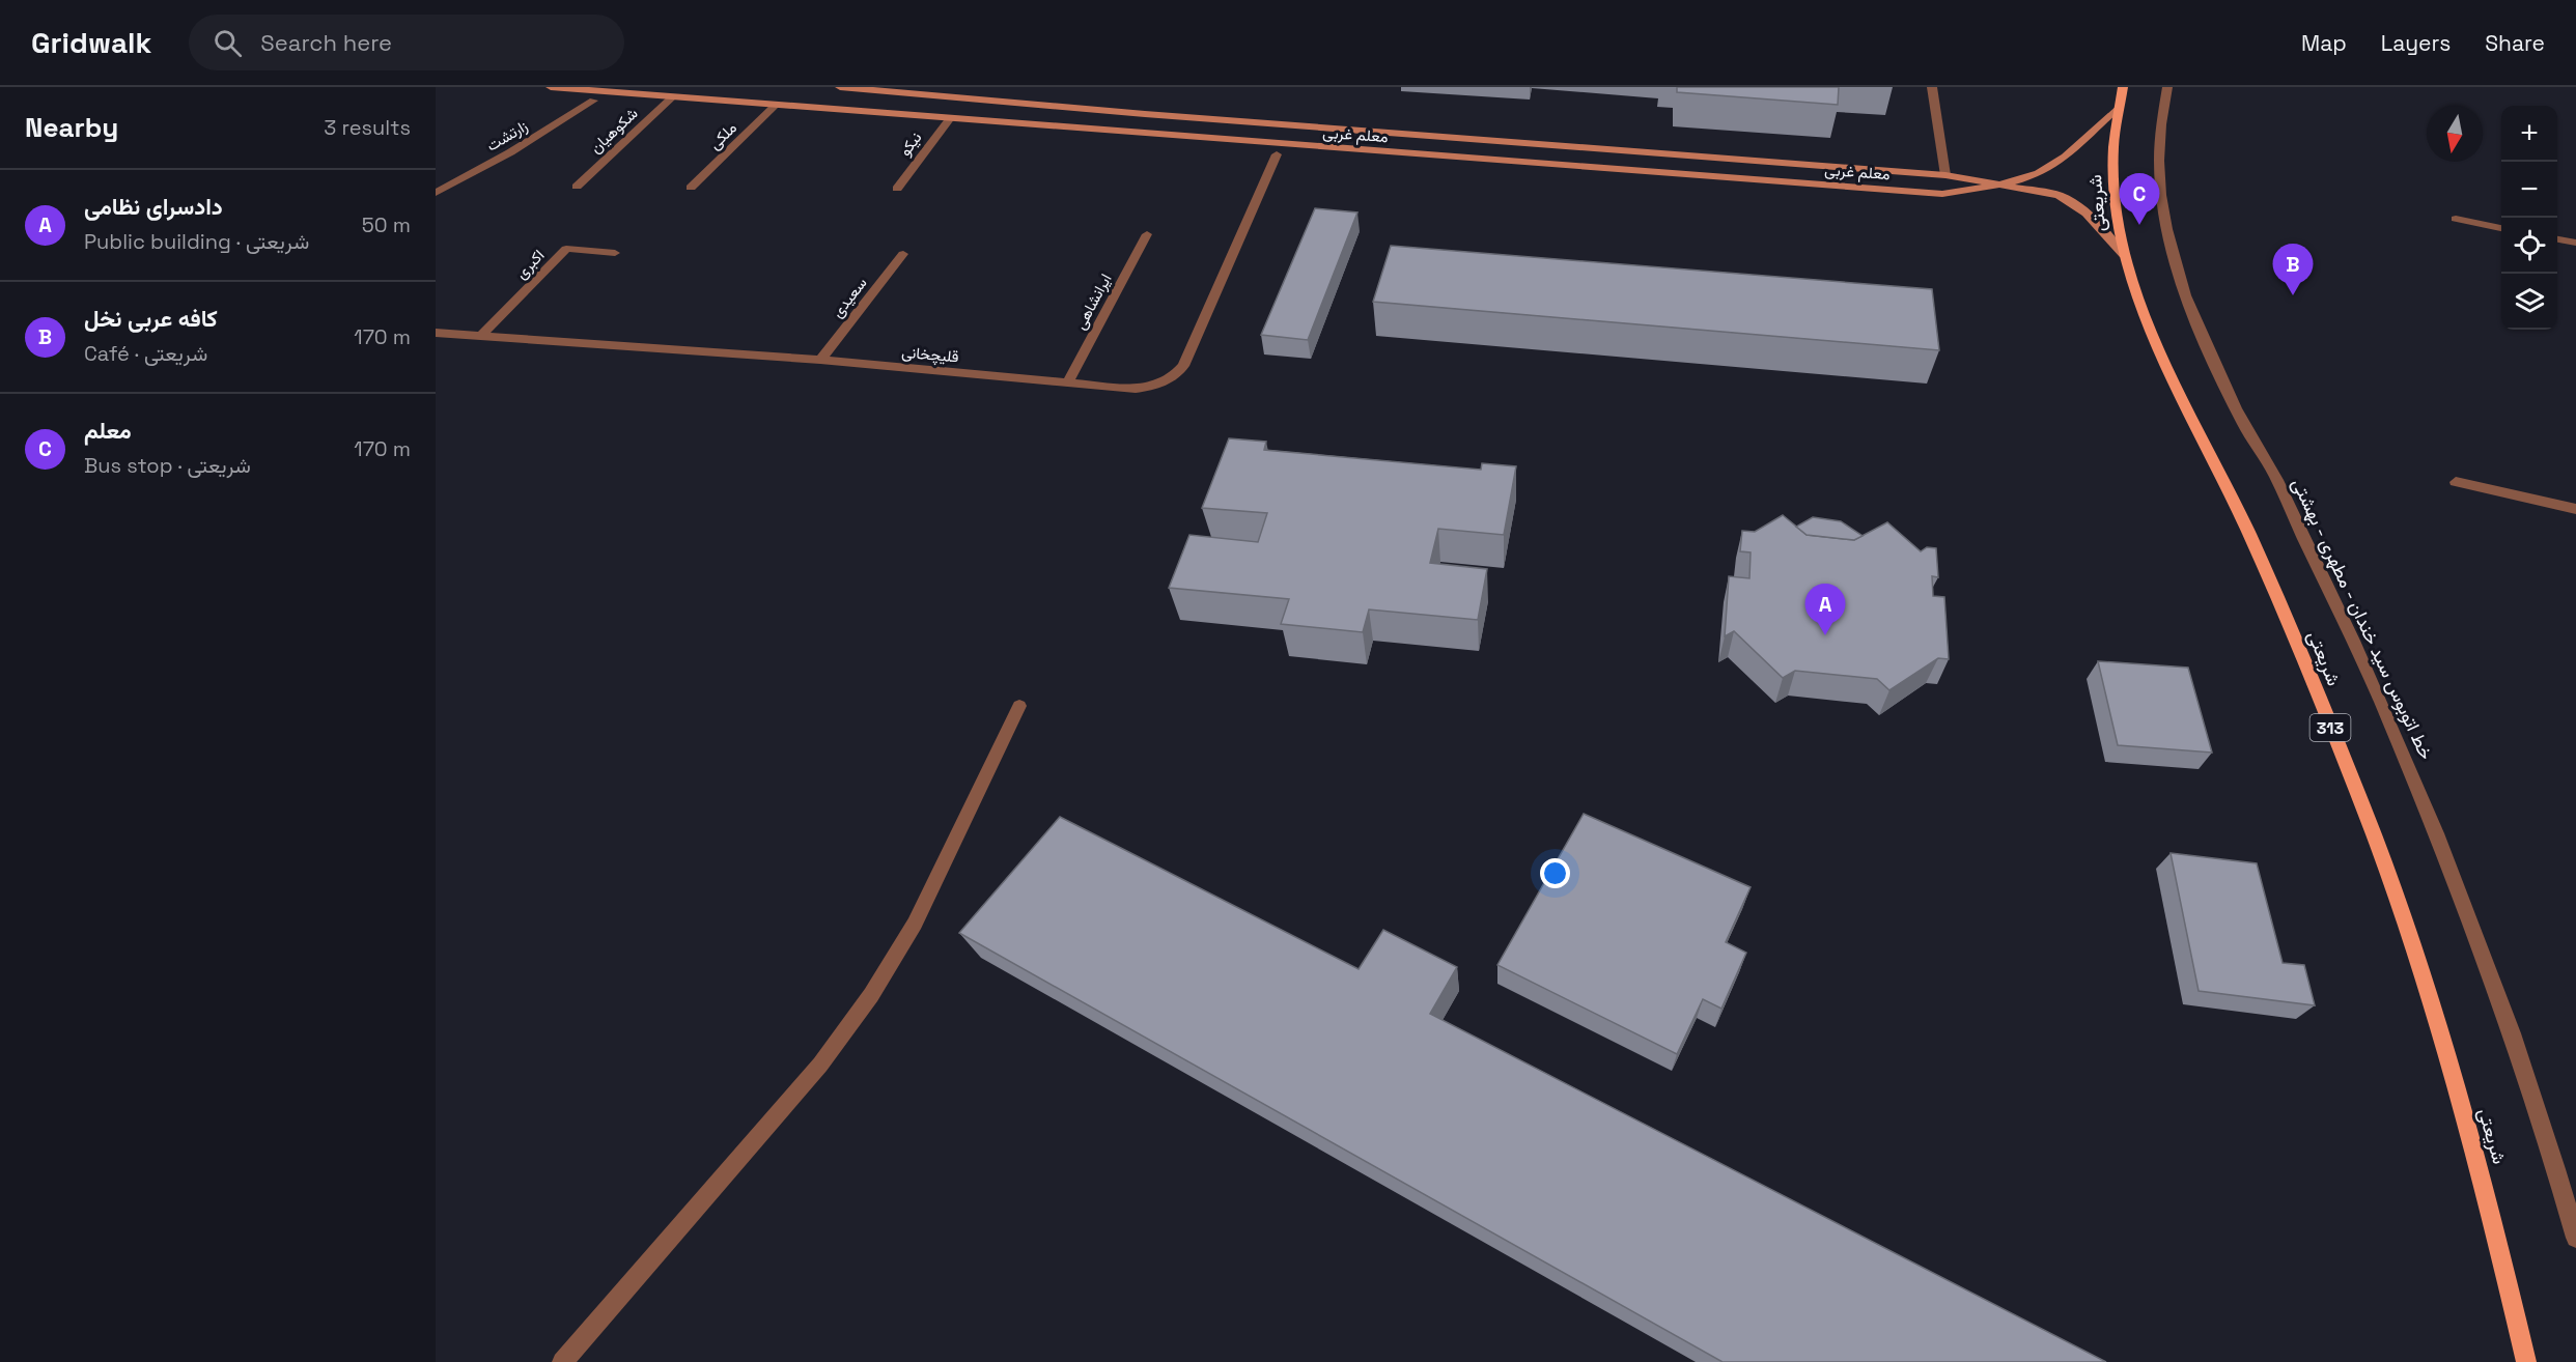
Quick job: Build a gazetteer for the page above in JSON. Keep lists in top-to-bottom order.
{
  "streets": {
    "main road": ["معلم غربی", "شریعتی", "313"],
    "street": [
      "شکوهیان",
      "زارتشت",
      "ملکی",
      "نیکو",
      "اکبری",
      "سعیدی",
      "ایرانشاهی",
      "قلیچخانی",
      "خط اتوبوس سید خندان - مطهری - بهشتی"
    ]
  },
  "crossings": [
    ["شکوهیان", "معلم غربی"],
    ["معلم غربی", "ملکی"],
    ["معلم غربی", "نیکو"],
    ["اکبری", "قلیچخانی"],
    ["سعیدی", "قلیچخانی"],
    ["ایرانشاهی", "قلیچخانی"]
  ],
  "north": "bottom",
  "page": {
    "header": "Gridwalk",
    "search": "Search here",
    "nav": ["Map", "Layers", "Share"],
    "heading": ["Nearby", "3 results"],
    "map_buttons": ["+", "−"],
    "list": [
      {
        "mark": "A",
        "name": "دادسرای نظامی",
        "note": "Public building · شریعتی",
        "value": "50 m"
      },
      {
        "mark": "B",
        "name": "کافه عربی نخل",
        "note": "Café · شریعتی",
        "value": "170 m"
      },
      {
        "mark": "C",
        "name": "معلم",
        "note": "Bus stop · شریعتی",
        "value": "170 m"
      }
    ],
    "pins": ["C", "B", "A"]
  }
}
